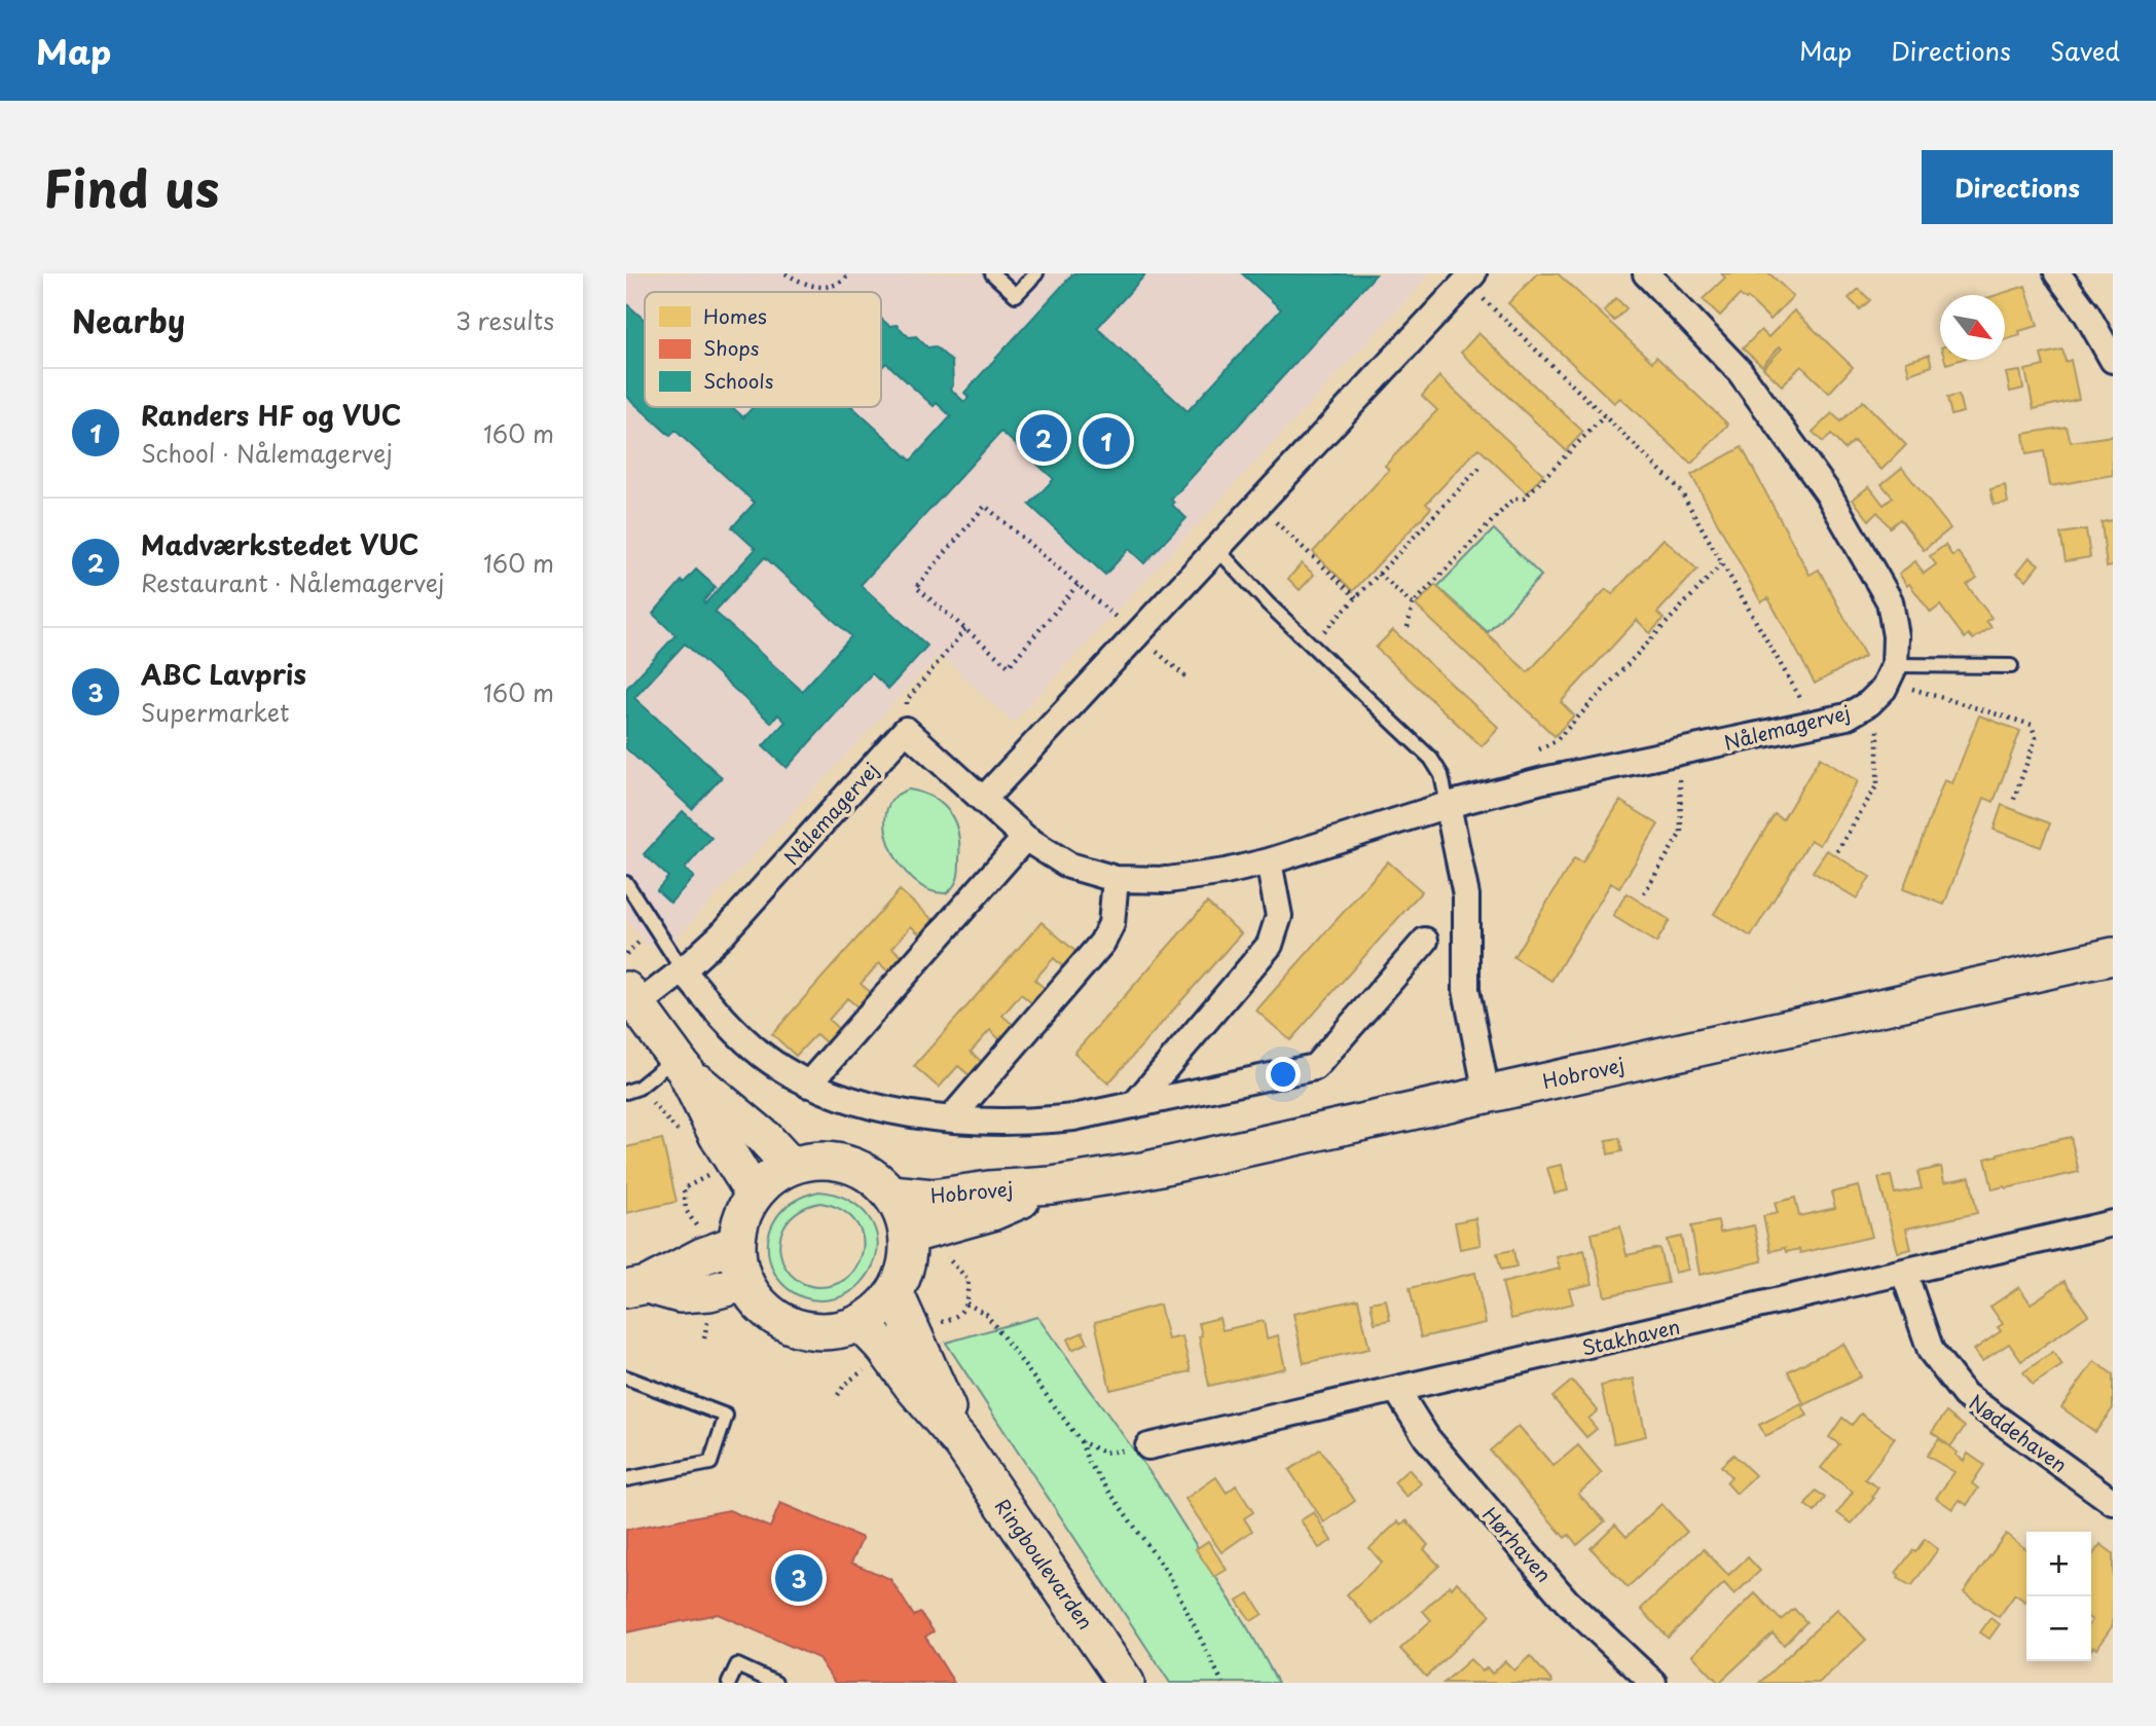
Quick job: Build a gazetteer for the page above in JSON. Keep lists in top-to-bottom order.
{
  "streets": {
    "main road": ["Hobrovej", "Ringboulevarden"],
    "street": [
      "Nålemagervej",
      "Stakhaven",
      "Nøddehaven",
      "Hørhaven"
    ]
  },
  "crossings": [
    ["Hobrovej", "Ringboulevarden"],
    ["Stakhaven", "Nøddehaven"],
    ["Stakhaven", "Hørhaven"]
  ],
  "legend": ["Homes", "Shops", "Schools"],
  "north": "bottom right",
  "page": {
    "header": "Map",
    "nav": ["Map", "Directions", "Saved"],
    "title": "Find us",
    "buttons": "Directions",
    "heading": ["Nearby", "3 results"],
    "list": [
      {
        "mark": "1",
        "name": "Randers HF og VUC",
        "note": "School · Nålemagervej",
        "value": "160 m"
      },
      {
        "mark": "2",
        "name": "Madværkstedet VUC",
        "note": "Restaurant · Nålemagervej",
        "value": "160 m"
      },
      {
        "mark": "3",
        "name": "ABC Lavpris",
        "note": "Supermarket",
        "value": "160 m"
      }
    ],
    "pins": ["2", "1", "3"],
    "map_buttons": ["+", "−"]
  }
}
